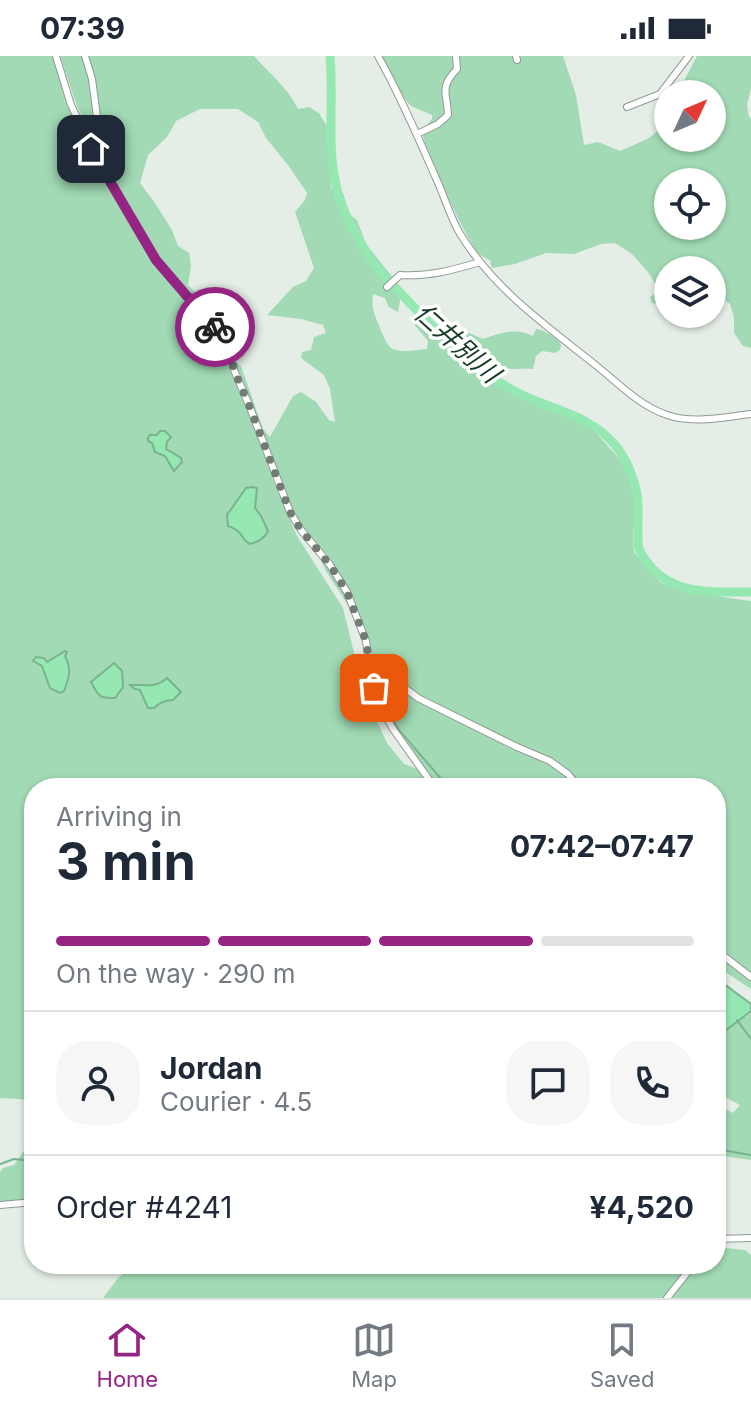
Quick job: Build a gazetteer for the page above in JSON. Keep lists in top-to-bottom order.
{
  "water": ["仁井別川"],
  "north": "top right",
  "page": {
    "status": "07:39",
    "heading": ["3 min", "Arriving in", "07:42–07:47"],
    "panel": [
      "Jordan",
      "Courier · 4.5",
      "Order #4241",
      "¥4,520"
    ],
    "bar": "On the way · 290 m",
    "tabs": ["Home", "Map", "Saved"]
  }
}
